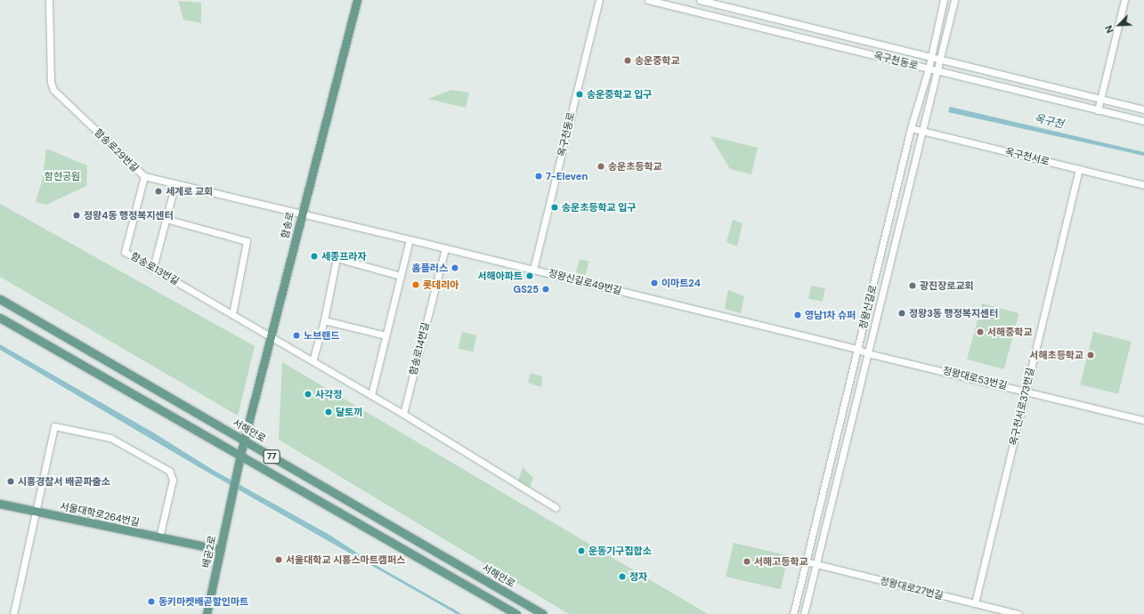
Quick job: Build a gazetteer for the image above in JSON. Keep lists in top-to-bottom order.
{
  "streets": {
    "main road": [
      "함송로",
      "서해안로",
      "77",
      "서울대학로264번길",
      "배곧2로"
    ],
    "street": [
      "옥구천동로",
      "함송로29번길",
      "옥구천서로",
      "함송로13번길",
      "정왕신길로49번길",
      "정왕신길로",
      "함송로14번길",
      "정왕대로53번길",
      "옥구천서로373번길",
      "정왕대로27번길"
    ]
  },
  "crossings": [
    ["옥구천동로", "정왕신길로49번길"],
    ["옥구천동로", "정왕신길로"],
    ["함송로29번길", "함송로"],
    ["함송로29번길", "함송로13번길"],
    ["함송로29번길", "정왕신길로49번길"],
    ["옥구천서로", "정왕신길로"],
    ["옥구천서로", "옥구천서로373번길"],
    ["함송로", "함송로13번길"],
    ["함송로", "정왕신길로49번길"],
    ["함송로", "서해안로"],
    ["함송로", "77"],
    ["함송로", "배곧2로"],
    ["정왕신길로49번길", "정왕신길로"],
    ["정왕신길로49번길", "함송로14번길"],
    ["정왕신길로49번길", "정왕대로53번길"],
    ["정왕신길로", "정왕대로53번길"],
    ["정왕신길로", "정왕대로27번길"],
    ["정왕대로53번길", "옥구천서로373번길"],
    ["옥구천서로373번길", "정왕대로27번길"],
    ["77", "배곧2로"],
    ["서울대학로264번길", "배곧2로"]
  ],
  "water": ["옥구천"],
  "parks": ["함현공원"],
  "places": [
    "송운중학교",
    "송운중학교 입구",
    "송운초등학교",
    "7-Eleven",
    "세계로 교회",
    "송운초등학교 입구",
    "정왕4동 행정복지센터",
    "세종프라자",
    "홈플러스",
    "서해아파트",
    "이마트24",
    "롯데리아",
    "광진장로교회",
    "GS25",
    "정왕3동 행정복지센터",
    "영남1차 슈퍼",
    "서해중학교",
    "노브랜드",
    "서해초등학교",
    "사각정",
    "달토끼",
    "시흥경찰서 배곧파출소",
    "운동기구집합소",
    "서울대학교 시흥스마트캠퍼스",
    "서해고등학교",
    "정자",
    "동키마켓배곧할인마트"
  ],
  "north": "bottom left"
}
